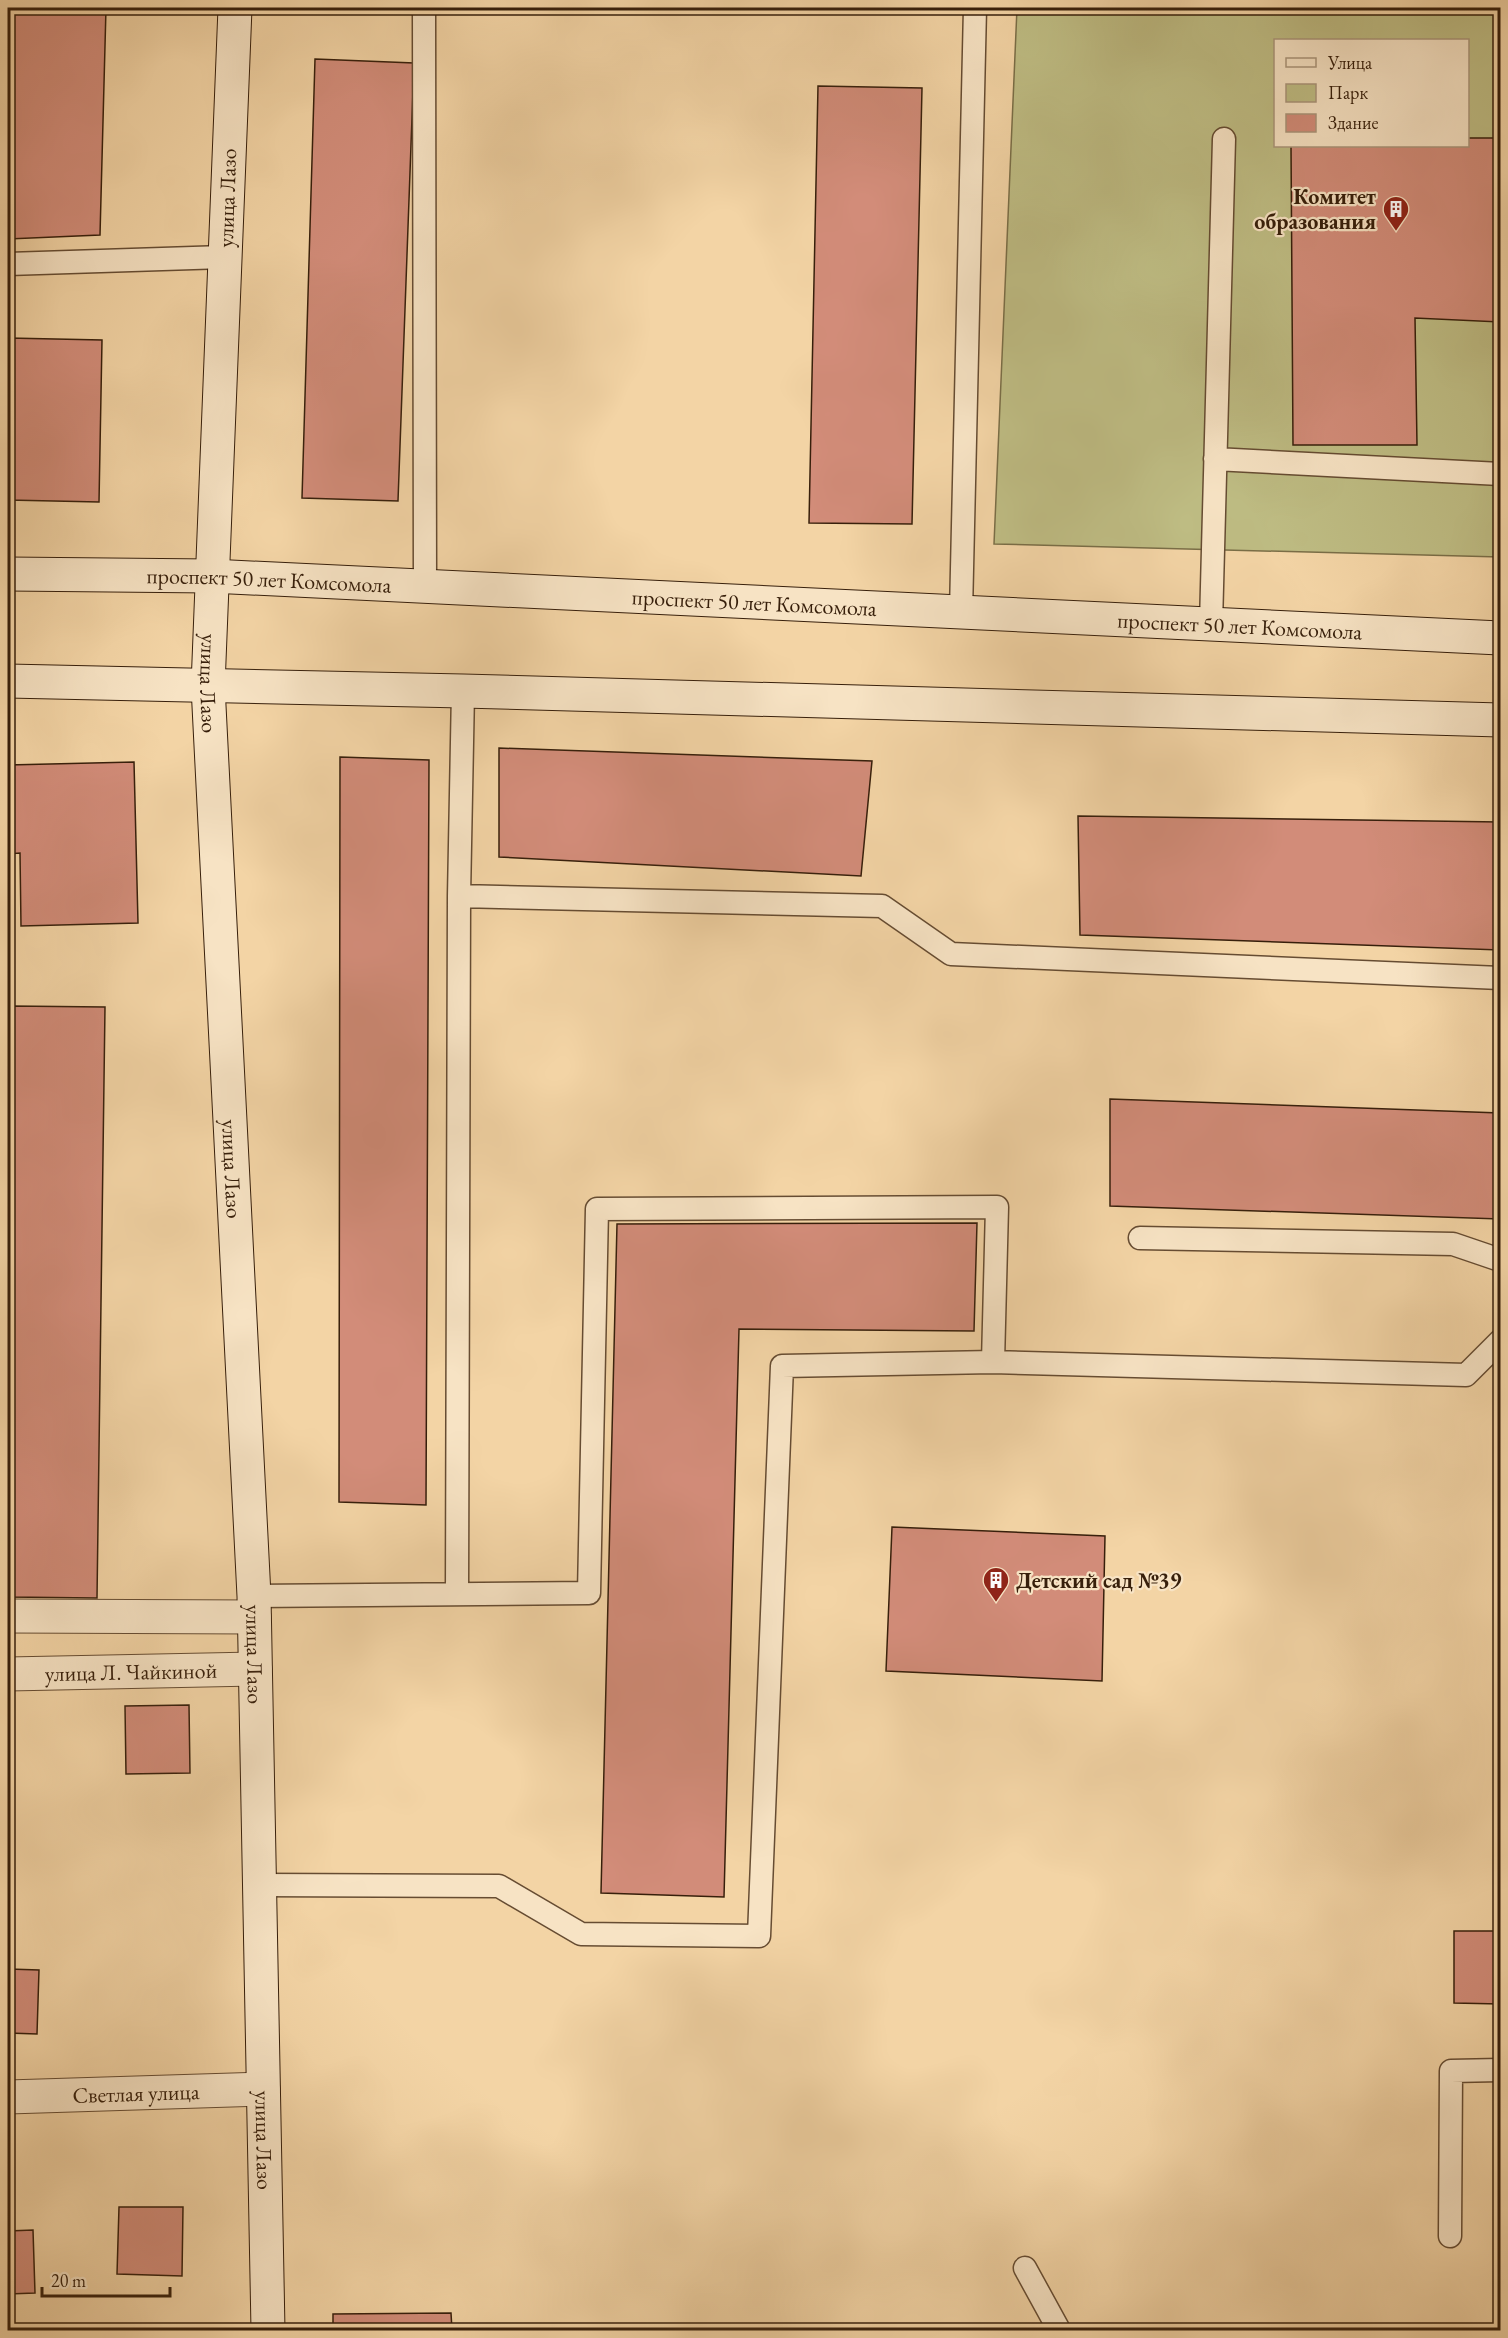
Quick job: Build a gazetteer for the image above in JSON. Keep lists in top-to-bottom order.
{
  "streets": {
    "street": [
      "улица Лазо",
      "проспект 50 лет Комсомола",
      "улица Л. Чайкиной",
      "Светлая улица"
    ]
  },
  "crossings": [
    ["улица Лазо", "проспект 50 лет Комсомола"],
    ["улица Лазо", "улица Л. Чайкиной"],
    ["улица Лазо", "Светлая улица"]
  ],
  "places": {
    "building": ["Комитет образования", "Детский сад №39"]
  },
  "legend": ["Улица", "Парк", "Здание"],
  "scale_bar": "20 m"
}
